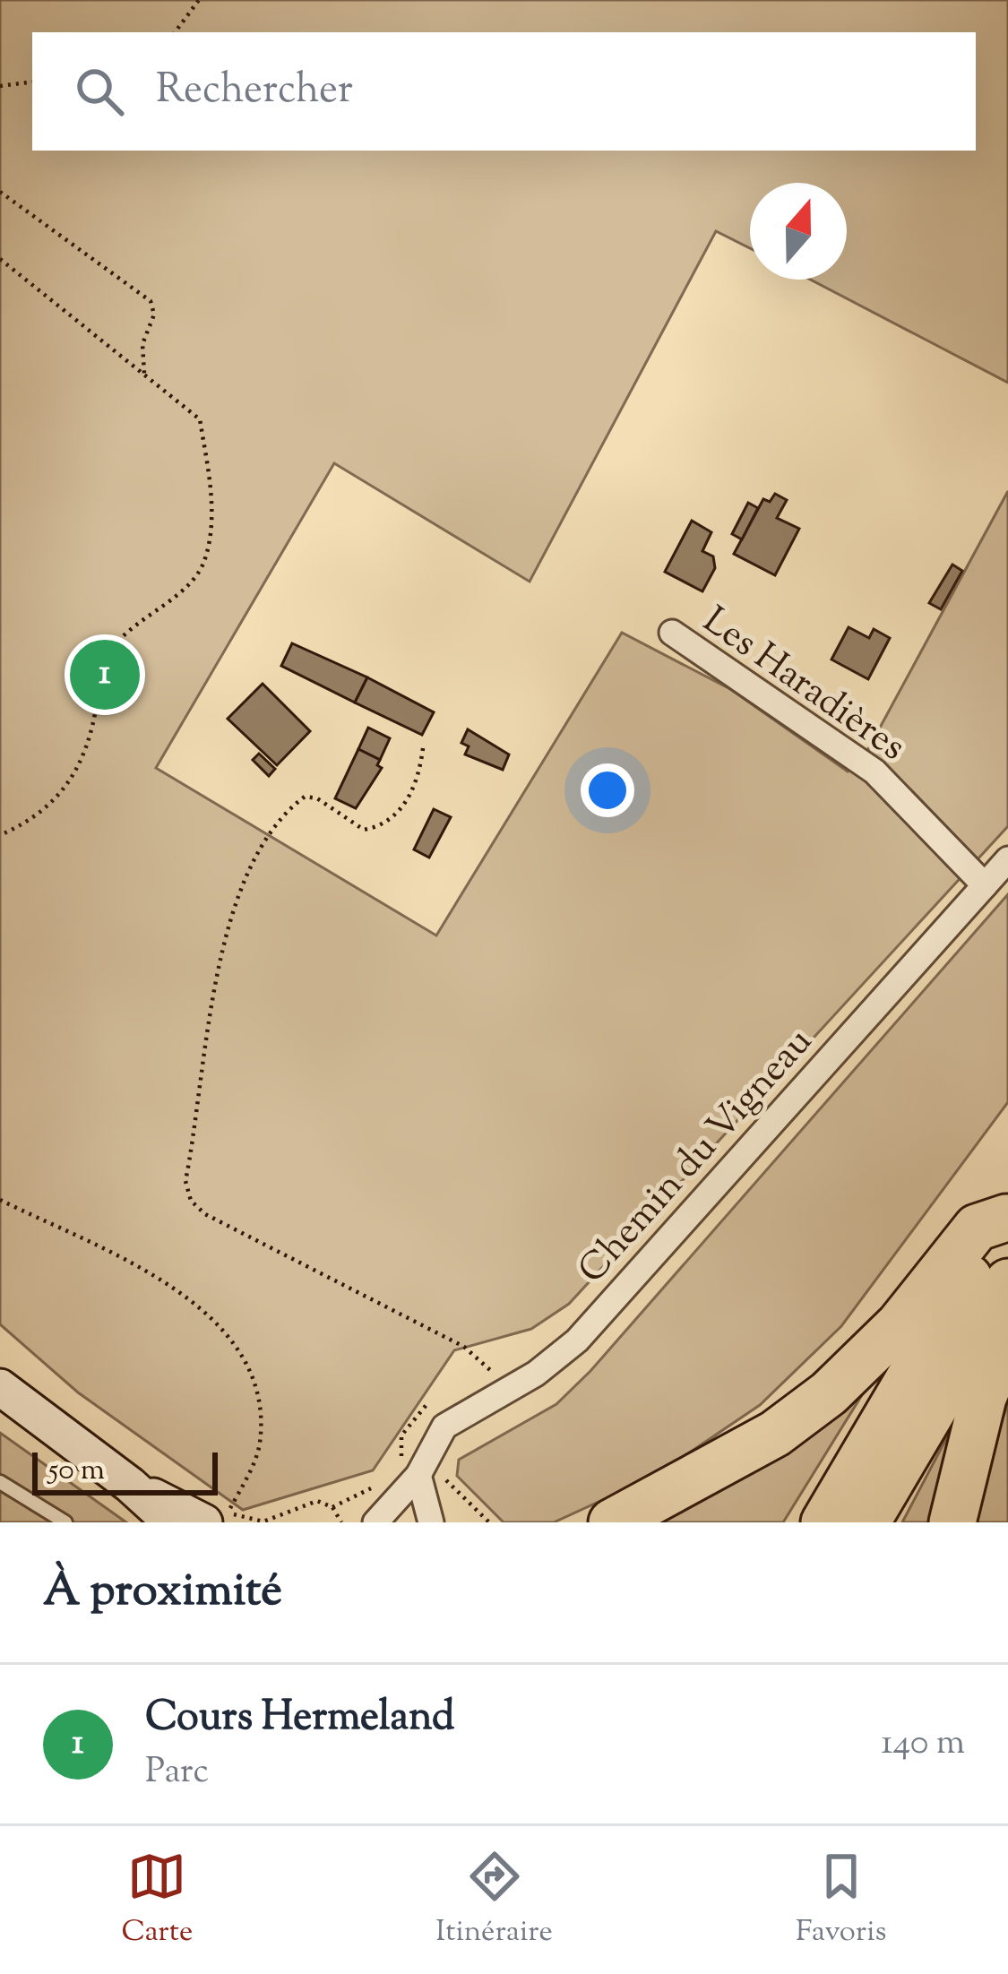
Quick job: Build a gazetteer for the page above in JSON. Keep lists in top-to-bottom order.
{
  "streets": {
    "street": ["Les Haradières", "Chemin du Vigneau"]
  },
  "crossings": [
    ["Les Haradières", "Chemin du Vigneau"]
  ],
  "scale_bar": "50 m",
  "north": "top",
  "page": {
    "search": "Rechercher",
    "pins": "1",
    "scale": "50 m",
    "heading": "À proximité",
    "list": [
      {
        "mark": "1",
        "name": "Cours Hermeland",
        "note": "Parc",
        "value": "140 m"
      }
    ],
    "nav": ["Carte", "Itinéraire", "Favoris"]
  }
}
